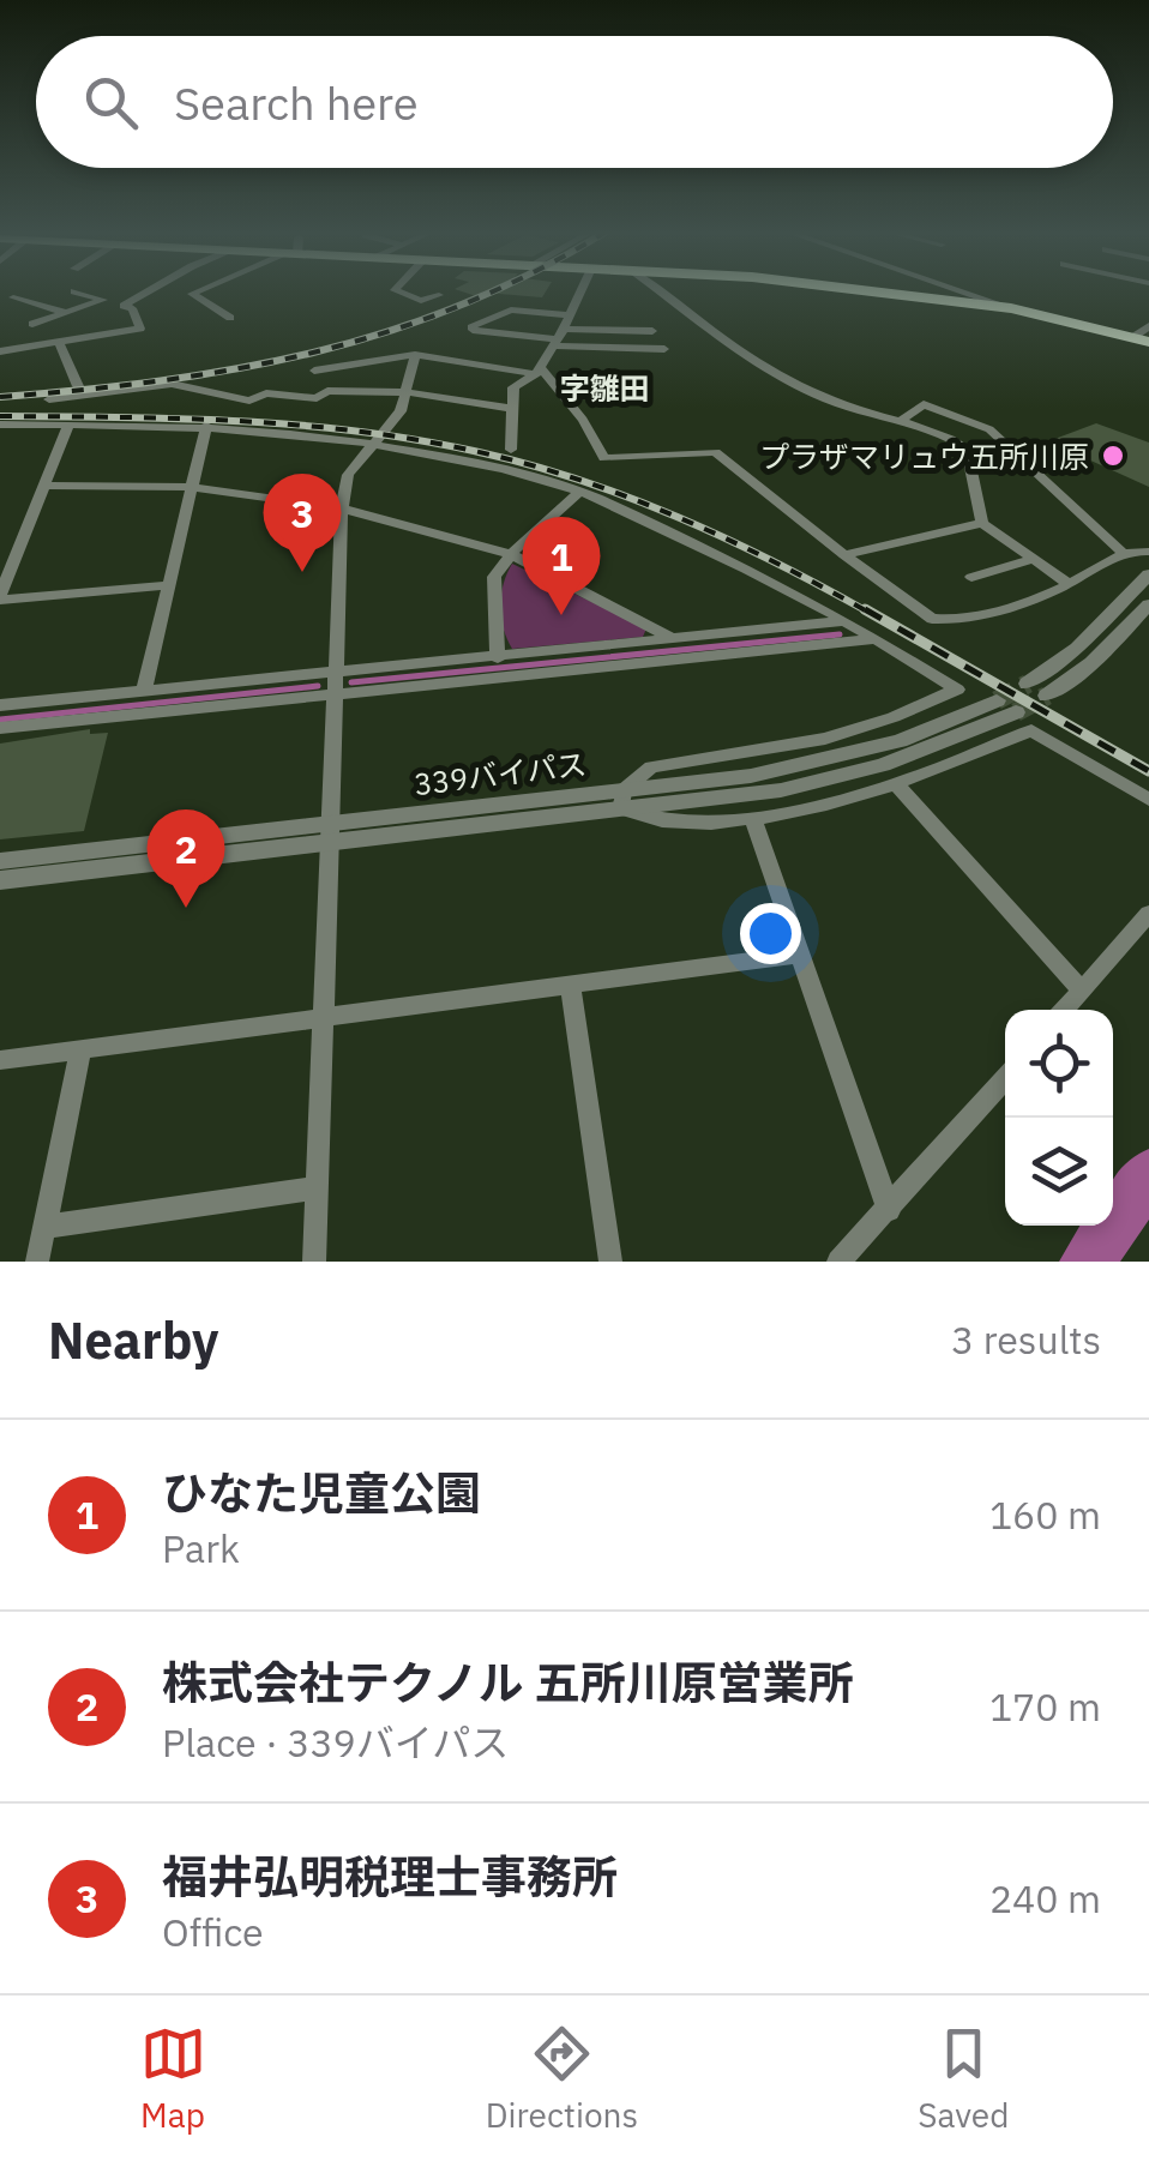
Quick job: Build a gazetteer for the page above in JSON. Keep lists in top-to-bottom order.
{
  "districts": ["字雛田"],
  "places": ["プラザマリュウ五所川原"],
  "page": {
    "search": "Search here",
    "pins": ["3", "1", "2"],
    "heading": ["Nearby", "3 results"],
    "list": [
      {
        "mark": "1",
        "name": "ひなた児童公園",
        "note": "Park",
        "value": "160 m"
      },
      {
        "mark": "2",
        "name": "株式会社テクノル 五所川原営業所",
        "note": "Place · 339バイパス",
        "value": "170 m"
      },
      {
        "mark": "3",
        "name": "福井弘明税理士事務所",
        "note": "Office",
        "value": "240 m"
      }
    ],
    "nav": ["Map", "Directions", "Saved"]
  }
}
